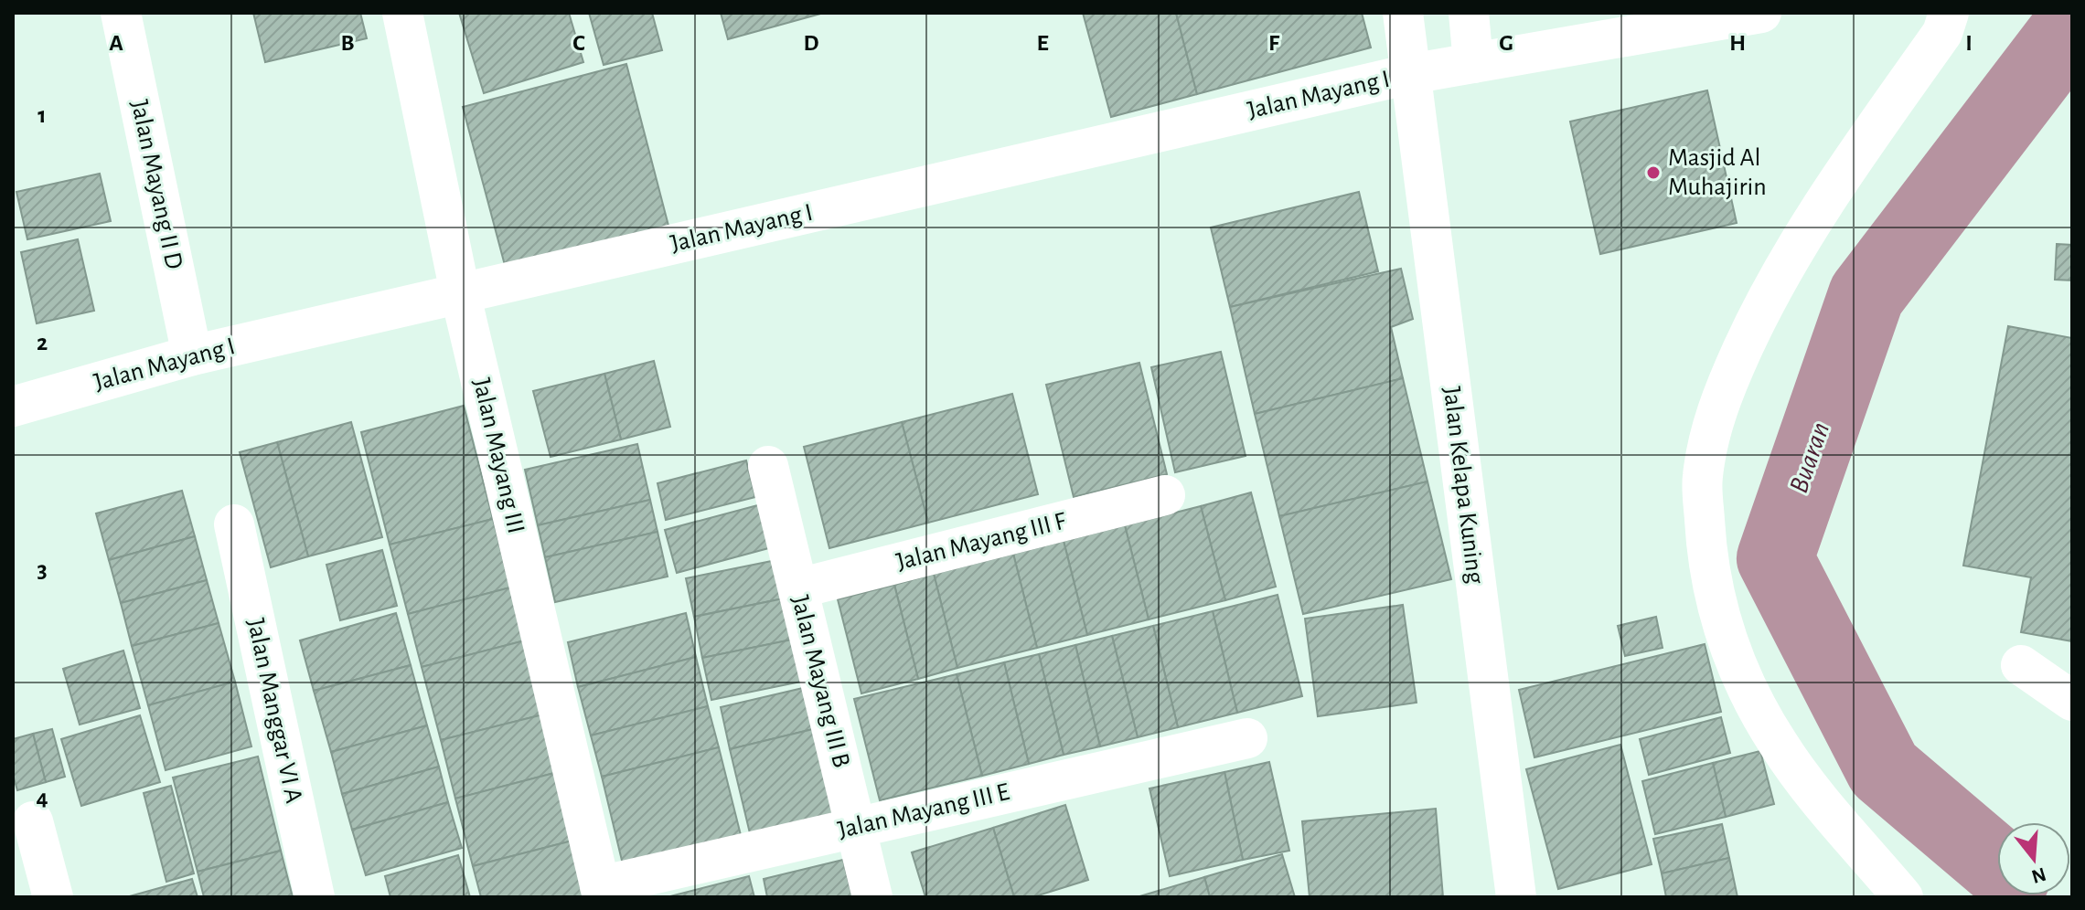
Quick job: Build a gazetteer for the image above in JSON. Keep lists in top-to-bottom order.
{
  "streets": {
    "street": [
      "Jalan Mayang I",
      "Jalan Mayang II D",
      "Jalan Mayang III",
      "Jalan Kelapa Kuning",
      "Jalan Mayang III F",
      "Jalan Mayang III B",
      "Jalan Manggar VI A",
      "Jalan Mayang III E"
    ]
  },
  "crossings": [
    ["Jalan Mayang I", "Jalan Mayang II D"],
    ["Jalan Mayang I", "Jalan Mayang III"],
    ["Jalan Mayang I", "Jalan Kelapa Kuning"],
    ["Jalan Mayang III", "Jalan Mayang III E"],
    ["Jalan Mayang III F", "Jalan Mayang III B"],
    ["Jalan Mayang III B", "Jalan Mayang III E"]
  ],
  "water": ["Buaran"],
  "places": ["Masjid Al Muhajirin"],
  "north": "bottom",
  "grid": {
    "columns": [
      "A",
      "B",
      "C",
      "D",
      "E",
      "F",
      "G",
      "H",
      "I"
    ],
    "rows": [
      "1",
      "2",
      "3",
      "4"
    ]
  }
}
